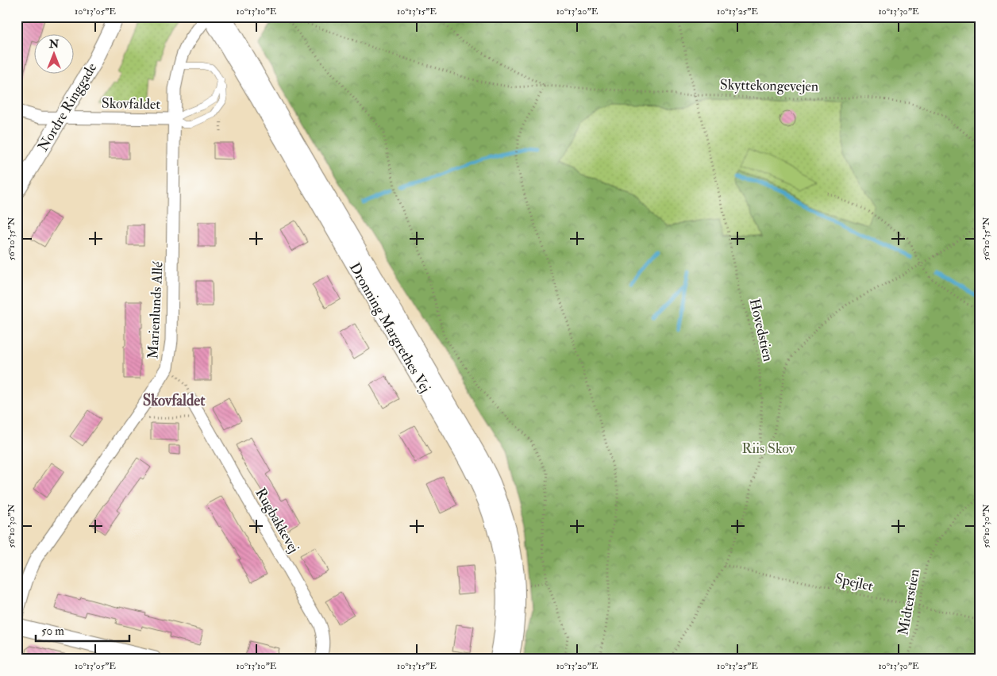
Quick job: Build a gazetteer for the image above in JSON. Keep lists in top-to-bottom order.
{
  "streets": {
    "street": [
      "Skovfaldet",
      "Nordre Ringgade",
      "Marienlunds Allé",
      "Dronning Margrethes Vej",
      "Rugbakkevej"
    ],
    "path": [
      "Skyttekongevejen",
      "Hovedstien",
      "Spejlet",
      "Midterstien"
    ]
  },
  "crossings": [
    ["Skyttekongevejen", "Hovedstien"],
    ["Skovfaldet", "Nordre Ringgade"],
    ["Skovfaldet", "Marienlunds Allé"],
    ["Marienlunds Allé", "Dronning Margrethes Vej"],
    ["Hovedstien", "Spejlet"],
    ["Spejlet", "Midterstien"]
  ],
  "districts": ["Skovfaldet"],
  "parks": ["Riis Skov"],
  "scale_bar": "50 m",
  "north": "top",
  "coordinates": [
    "10°13'05\"E",
    "10°13'10\"E",
    "10°13'15\"E",
    "10°13'20\"E",
    "10°13'25\"E",
    "10°13'30\"E",
    "56°10'35\"N",
    "56°10'30\"N"
  ]
}
